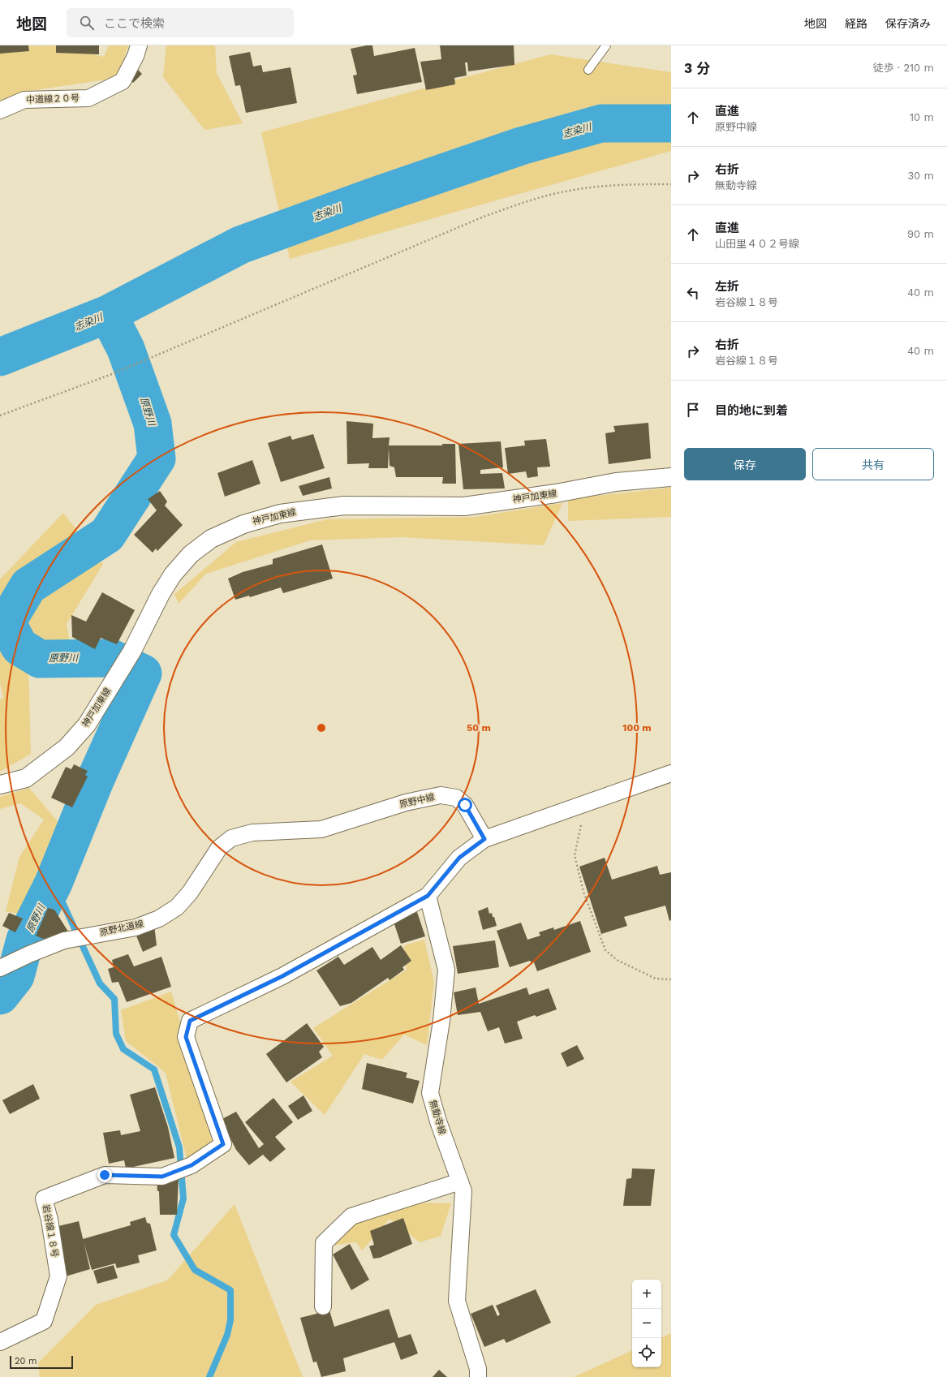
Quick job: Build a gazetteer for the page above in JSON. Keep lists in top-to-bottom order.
{
  "streets": {
    "street": [
      "中道線２０号",
      "神戸加東線",
      "原野中線",
      "原野北道線",
      "無動寺線",
      "岩谷線１８号"
    ]
  },
  "crossings": [
    ["原野中線", "原野北道線"],
    ["無動寺線", "岩谷線１８号"]
  ],
  "water": ["志染川", "原野川"],
  "scale_bar": "20 m",
  "page": {
    "header": "地図",
    "search": "ここで検索",
    "nav": ["地図", "経路", "保存済み"],
    "heading": ["3 分", "徒歩 · 210 m"],
    "list": [
      ["直進", "原野中線", "10 m"],
      ["右折", "無動寺線", "30 m"],
      ["直進", "山田里４０２号線", "90 m"],
      ["左折", "岩谷線１８号", "40 m"],
      ["右折", "岩谷線１８号", "40 m"],
      "目的地に到着"
    ],
    "buttons": ["保存", "共有"],
    "map_buttons": ["+", "−"],
    "scale": "20 m"
  },
  "rings": ["50 m", "100 m"]
}
